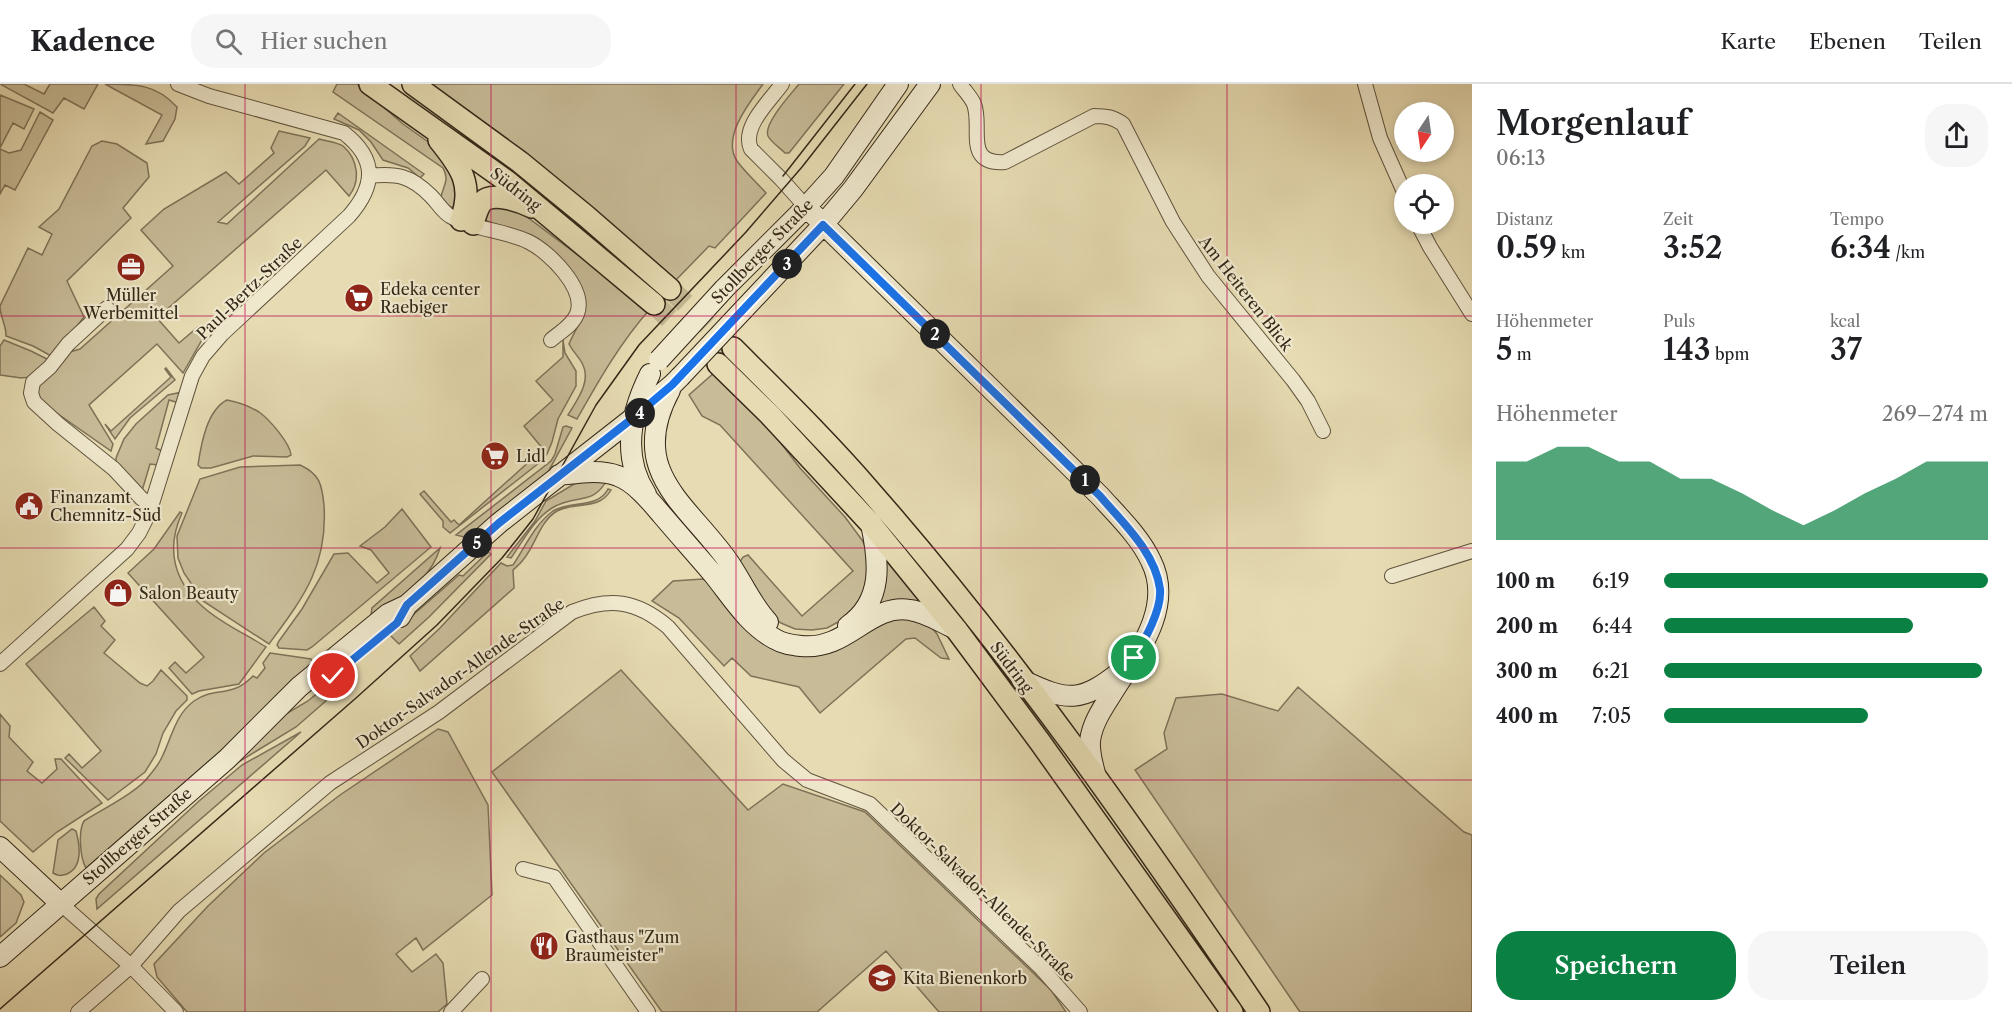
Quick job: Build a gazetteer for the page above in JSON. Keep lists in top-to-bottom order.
{
  "streets": {
    "main road": ["Südring", "Stollberger Straße"],
    "street": ["Paul-Bertz-Straße", "Am Heiteren Blick", "Doktor-Salvador-Allende-Straße"]
  },
  "places": {
    "office": ["Müller Werbemittel"],
    "supermarket": ["Edeka center Raebiger", "Lidl"],
    "public building": ["Finanzamt Chemnitz-Süd"],
    "shop": ["Salon Beauty"],
    "restaurant": ["Gasthaus \"Zum Braumeister\""],
    "school or university": ["Kita Bienenkorb"]
  },
  "north": "bottom",
  "page": {
    "header": "Kadence",
    "search": "Hier suchen",
    "nav": ["Karte", "Ebenen", "Teilen"],
    "heading": ["Morgenlauf", "06:13"],
    "stats": [
      ["Distanz", "0.59 km"],
      ["Zeit", "3:52"],
      ["Tempo", "6:34 /km"],
      ["Höhenmeter", "5 m"],
      ["Puls", "143 bpm"],
      ["kcal", "37"]
    ],
    "pins": [
      "3",
      "2",
      "4",
      "1",
      "5"
    ],
    "chart": ["Höhenmeter", "269–274 m"],
    "list": [
      {
        "name": "100 m",
        "note": "6:19"
      },
      {
        "name": "200 m",
        "note": "6:44"
      },
      {
        "name": "300 m",
        "note": "6:21"
      },
      {
        "name": "400 m",
        "note": "7:05"
      }
    ],
    "buttons": ["Speichern", "Teilen"]
  }
}
